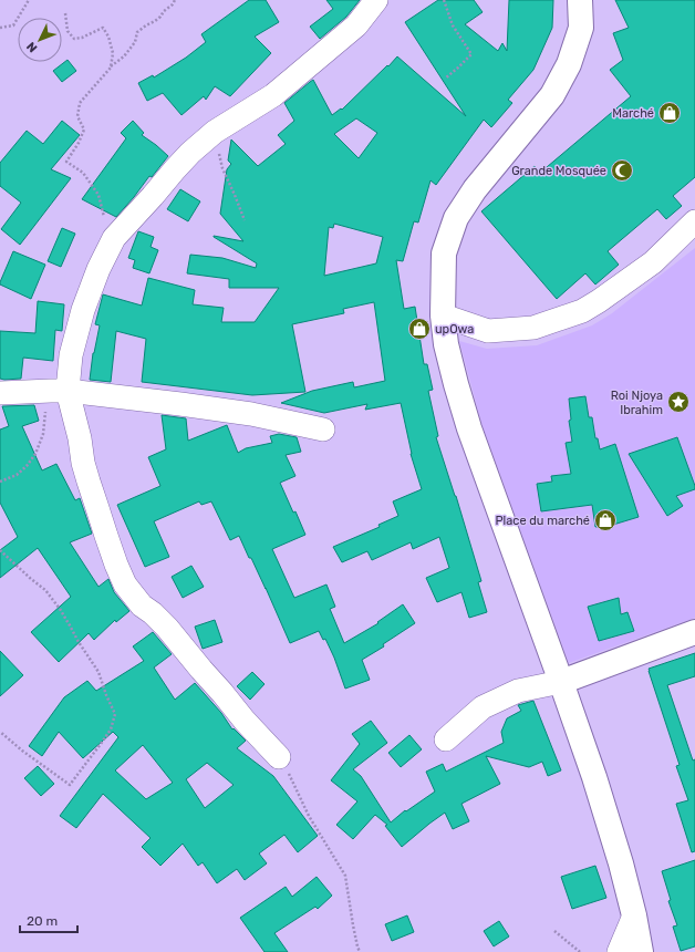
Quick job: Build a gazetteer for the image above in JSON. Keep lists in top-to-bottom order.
{
  "places": {
    "shop": ["Marché", "upOwa", "Place du marché"],
    "mosque": ["Grande Mosquée"],
    "place": ["Roi Njoya Ibrahim"]
  },
  "scale_bar": "20 m",
  "north": "bottom left"
}
